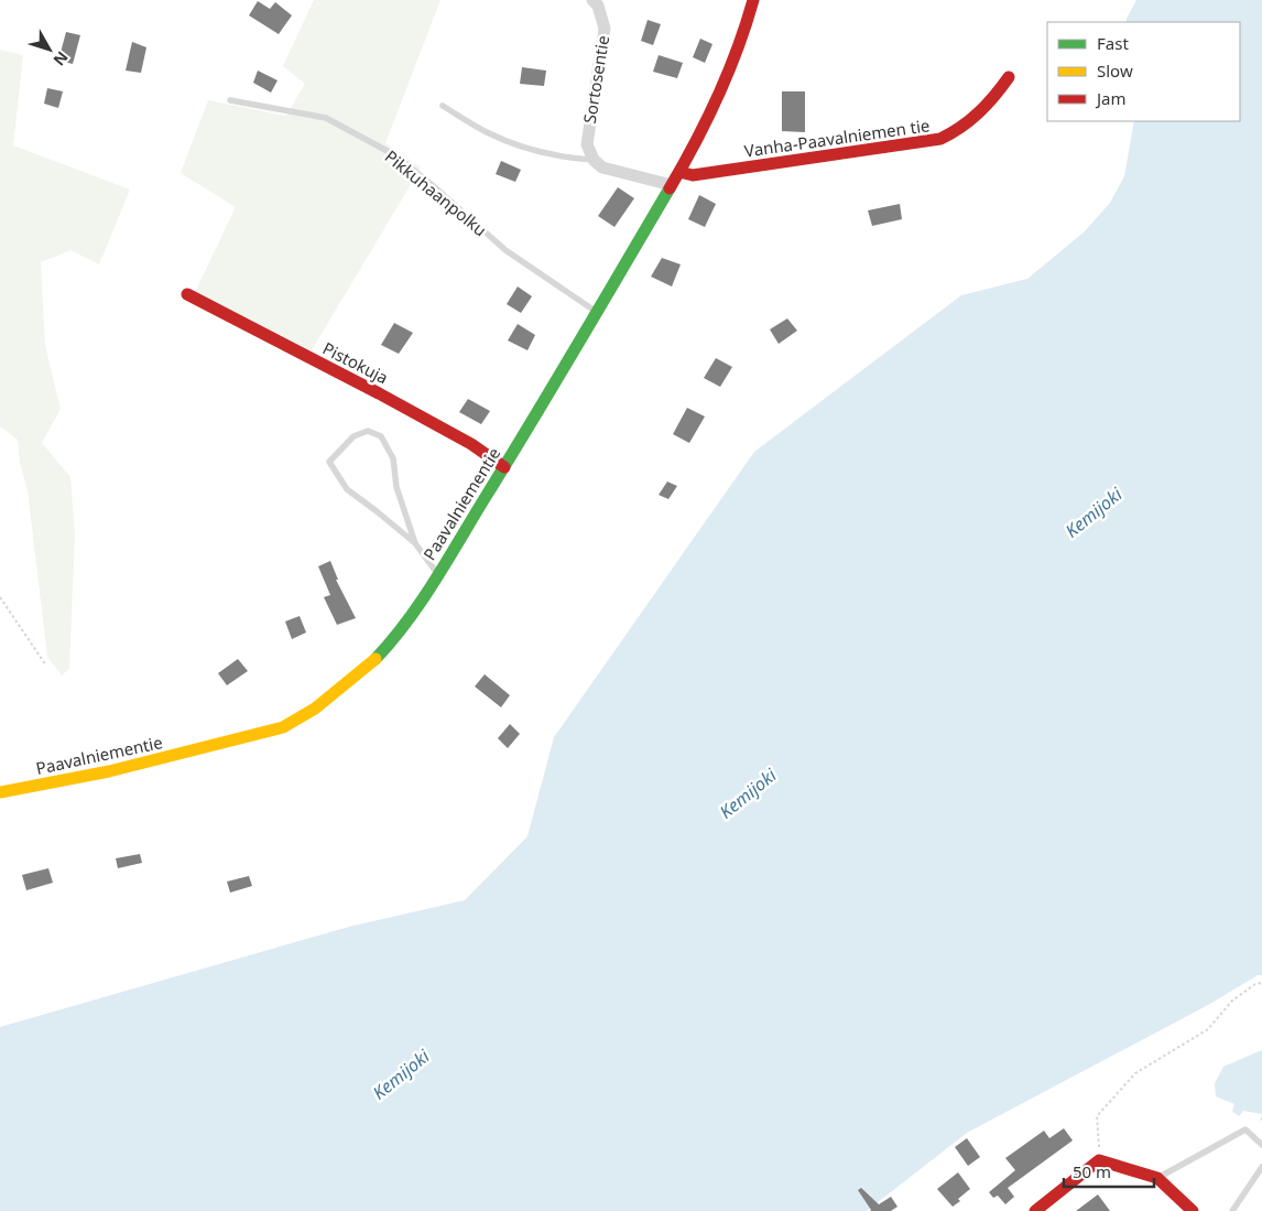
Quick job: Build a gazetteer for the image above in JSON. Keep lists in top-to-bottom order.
{
  "streets": {
    "street": [
      "Sortosentie",
      "Vanha-Paavalniemen tie",
      "Pistokuja",
      "Paavalniementie"
    ],
    "lane": ["Pikkuhaanpolku"]
  },
  "crossings": [
    ["Vanha-Paavalniemen tie", "Paavalniementie"],
    ["Pikkuhaanpolku", "Paavalniementie"],
    ["Pistokuja", "Paavalniementie"]
  ],
  "water": ["Kemijoki"],
  "legend": ["Fast", "Slow", "Jam"],
  "scale_bar": "50 m",
  "north": "bottom right"
}
